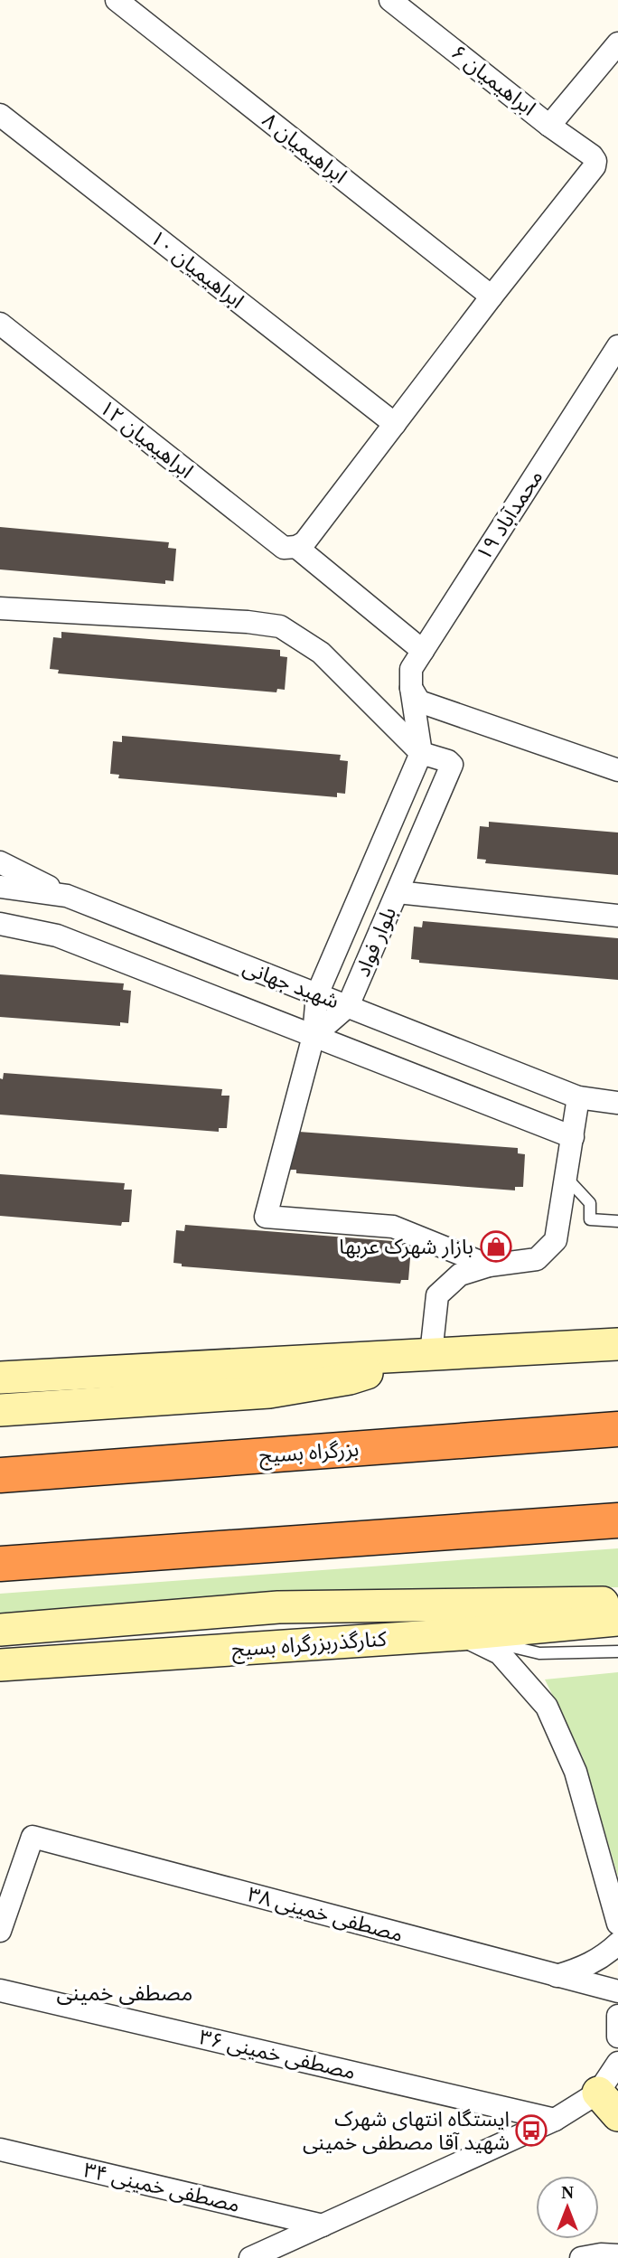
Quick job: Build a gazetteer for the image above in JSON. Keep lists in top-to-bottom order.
{
  "streets": {
    "highway": ["بزرگراه بسیج"],
    "main road": ["کنارگذربزرگراه بسیج"],
    "street": [
      "ابراهیمیان ۶",
      "ابراهیمیان ۸",
      "ابراهیمیان ۱۰",
      "ابراهیمیان ۱۲",
      "محمدآباد ۱۹",
      "بلوار فواد",
      "شهید جهانی",
      "مصطفی خمینی ۳۸",
      "مصطفی خمینی ۳۶",
      "مصطفی خمینی ۳۴"
    ]
  },
  "crossings": [
    ["ابراهیمیان ۶", "ابراهیمیان ۸"],
    ["ابراهیمیان ۱۲", "محمدآباد ۱۹"],
    ["بلوار فواد", "شهید جهانی"]
  ],
  "districts": ["مصطفی خمینی"],
  "places": {
    "shop": ["بازار شهرک عربها"],
    "bus stop": ["ایستگاه انتهای شهرک شهید آقا مصطفی خمینی"]
  },
  "north": "top"
}
